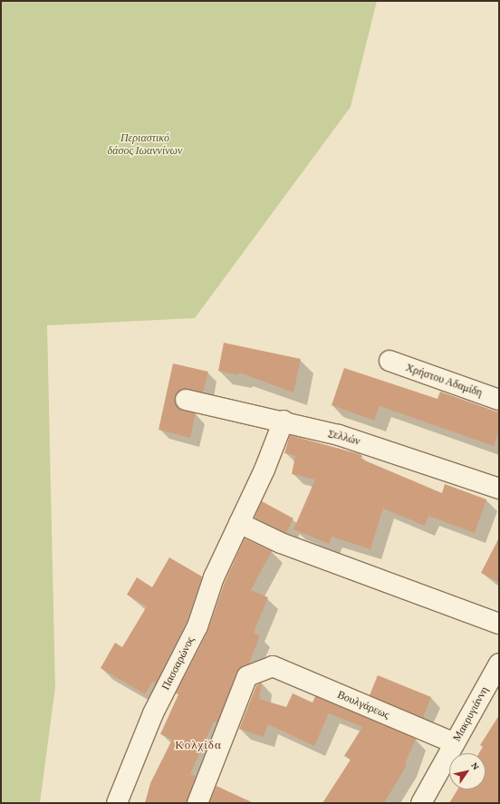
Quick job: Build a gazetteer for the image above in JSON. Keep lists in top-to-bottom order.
{
  "streets": {
    "street": [
      "Χρήστου Αδαμίδη",
      "Σελλών",
      "Πασσαρώνος",
      "Βουλγάρεως",
      "Μακρυγιάννη"
    ]
  },
  "crossings": [
    ["Σελλών", "Πασσαρώνος"],
    ["Βουλγάρεως", "Μακρυγιάννη"]
  ],
  "districts": ["Κολχίδα"],
  "parks": ["Περιαστικό δάσος Ιωαννίνων"],
  "north": "top right"
}
